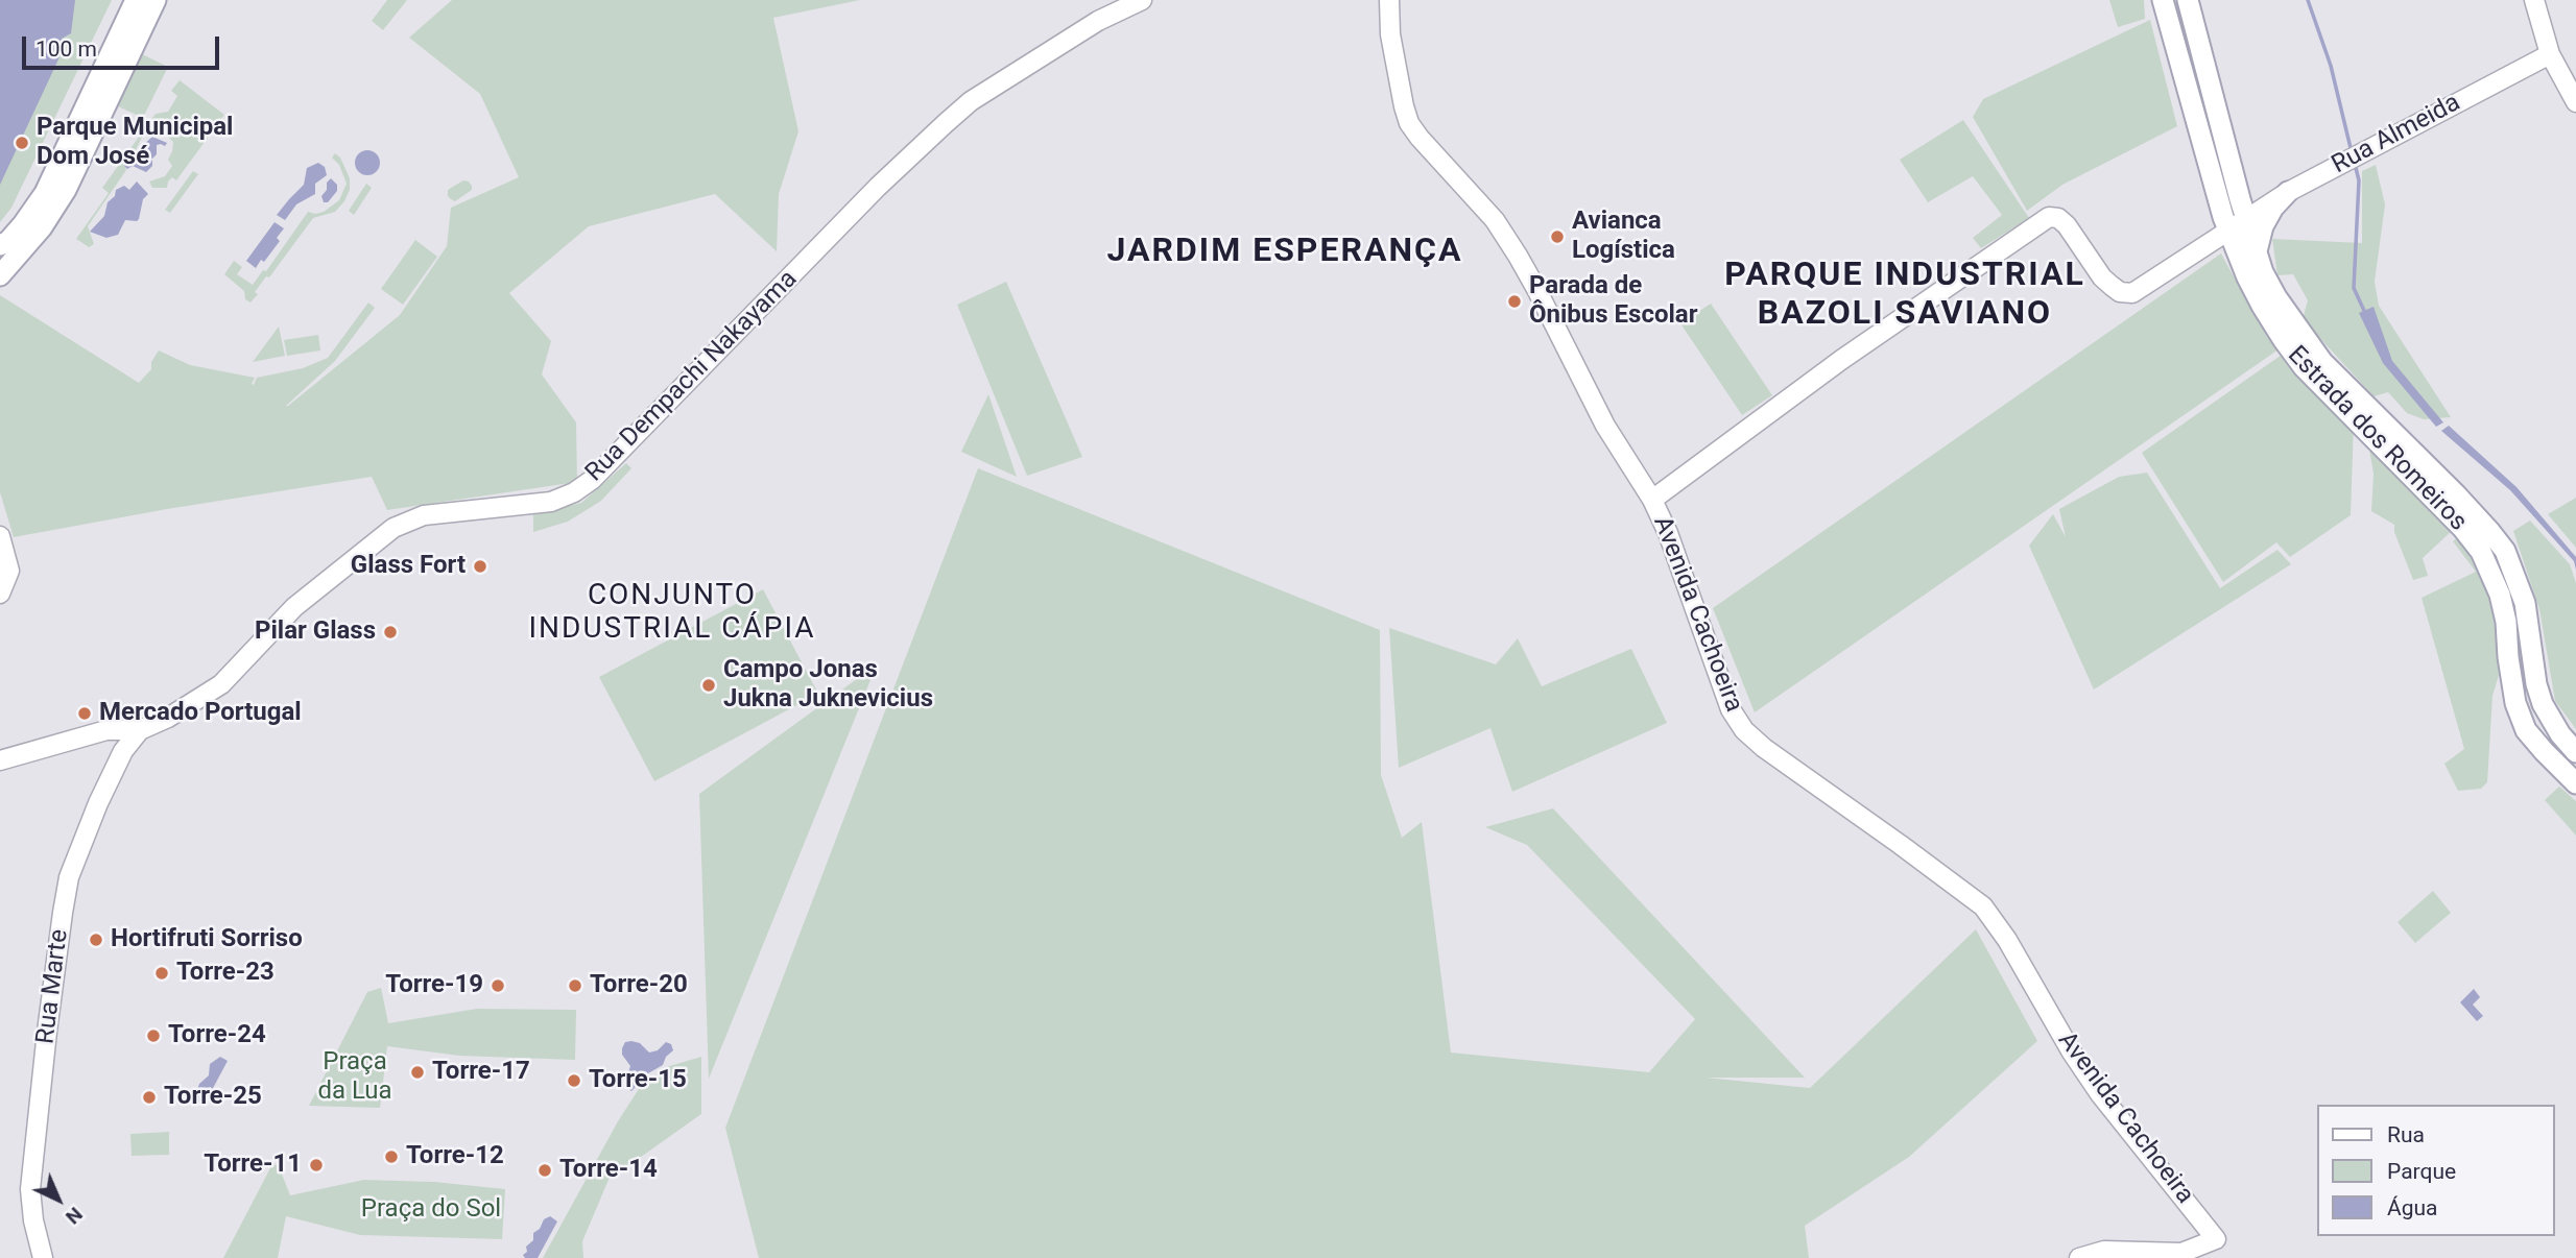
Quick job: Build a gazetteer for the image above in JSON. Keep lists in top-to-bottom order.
{
  "streets": {
    "main road": ["Estrada dos Romeiros"],
    "street": [
      "Rua Almeida",
      "Rua Dempachi Nakayama",
      "Avenida Cachoeira",
      "Rua Marte"
    ]
  },
  "crossings": [
    ["Rua Almeida", "Estrada dos Romeiros"],
    ["Rua Almeida", "Avenida Cachoeira"],
    ["Rua Dempachi Nakayama", "Rua Marte"]
  ],
  "districts": ["JARDIM ESPERANÇA", "PARQUE INDUSTRIAL BAZOLI SAVIANO", "CONJUNTO INDUSTRIAL CÁPIA"],
  "parks": ["Praça da Lua", "Praça do Sol"],
  "places": [
    "Parque Municipal Dom José",
    "Avianca Logística",
    "Parada de Ônibus Escolar",
    "Glass Fort",
    "Pilar Glass",
    "Campo Jonas Jukna Juknevicius",
    "Mercado Portugal",
    "Hortifruti Sorriso",
    "Torre-23",
    "Torre-19",
    "Torre-20",
    "Torre-24",
    "Torre-17",
    "Torre-15",
    "Torre-25",
    "Torre-12",
    "Torre-11",
    "Torre-14"
  ],
  "legend": ["Rua", "Parque", "Água"],
  "scale_bar": "100 m",
  "north": "bottom right"
}
